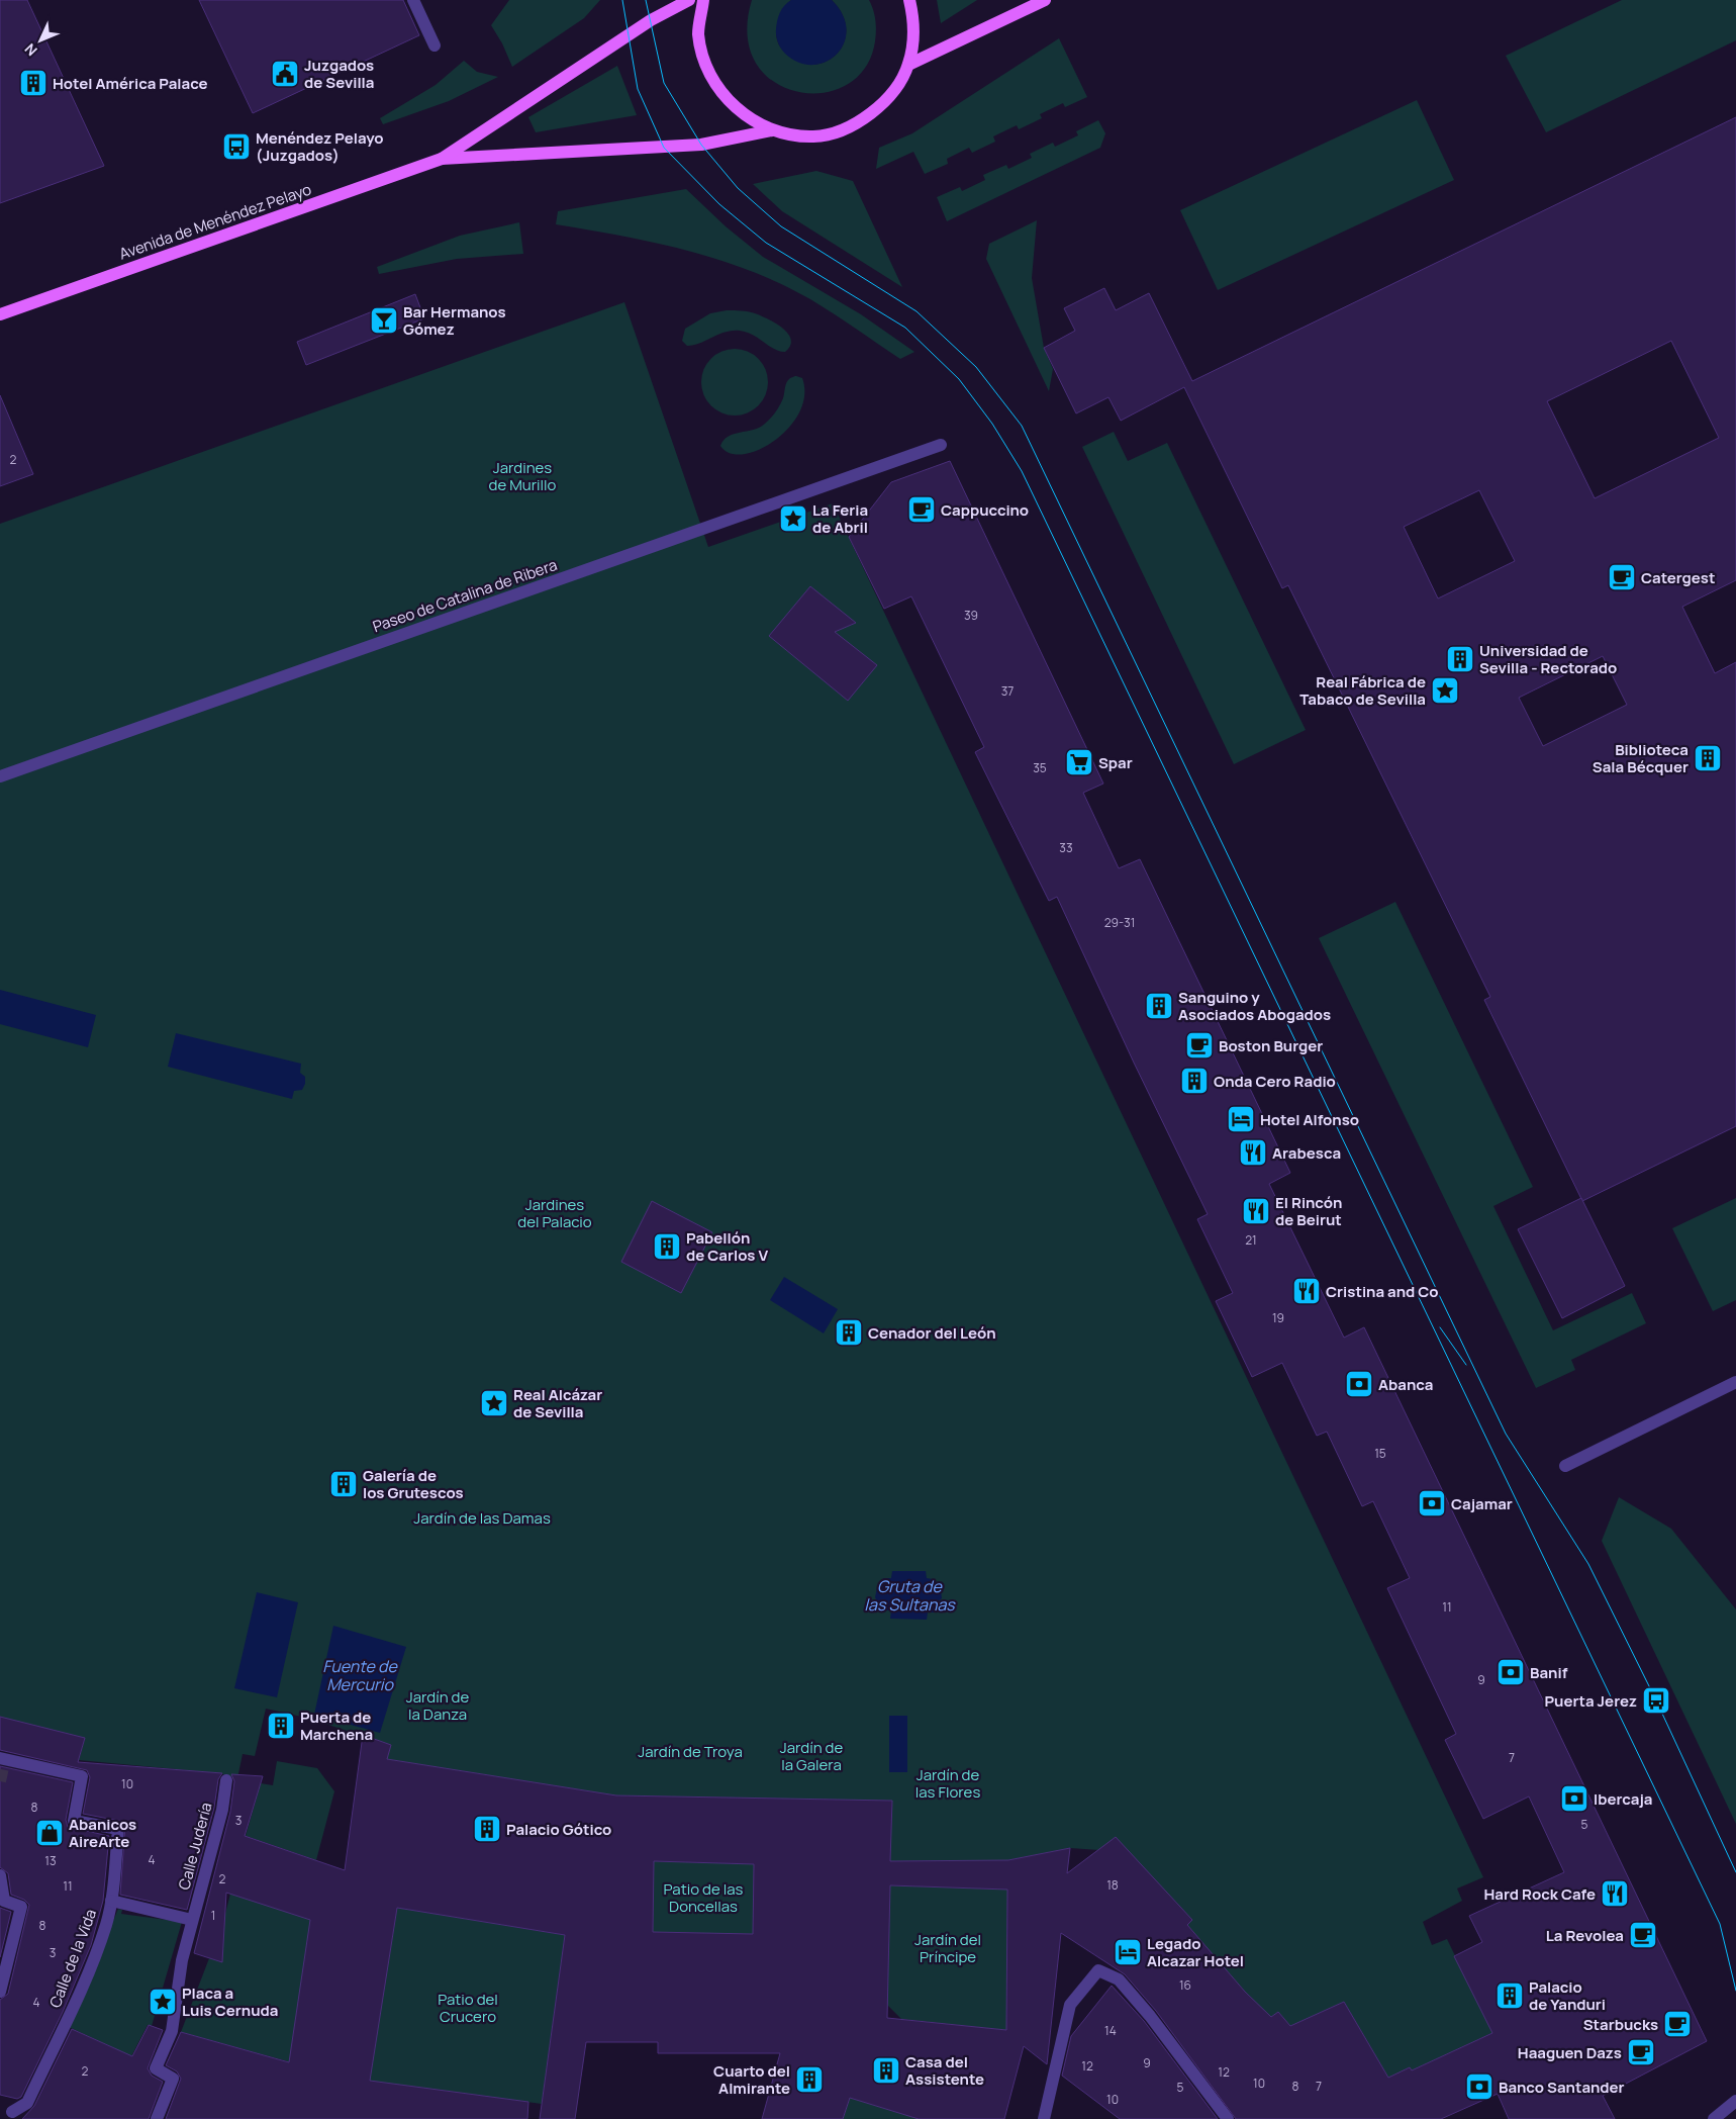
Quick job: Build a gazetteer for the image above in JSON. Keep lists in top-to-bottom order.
{
  "streets": {
    "main road": ["Avenida de Menéndez Pelayo"],
    "street": ["Paseo de Catalina de Ribera", "Calle Judería", "Calle de la Vida"]
  },
  "water": ["Gruta de las Sultanas", "Fuente de Mercurio"],
  "parks": [
    "Jardines de Murillo",
    "Jardines del Palacio",
    "Jardín de las Damas",
    "Jardín de la Danza",
    "Jardín de la Galera",
    "Jardín de Troya",
    "Jardín de las Flores",
    "Patio de las Doncellas",
    "Jardín del Príncipe",
    "Patio del Crucero"
  ],
  "places": {
    "public building": ["Juzgados de Sevilla"],
    "building": [
      "Hotel América Palace",
      "Universidad de Sevilla - Rectorado",
      "Biblioteca Sala Bécquer",
      "Sanguino y Asociados Abogados",
      "Onda Cero Radio",
      "Pabellón de Carlos V",
      "Cenador del León",
      "Galería de los Grutescos",
      "Puerta de Marchena",
      "Palacio Gótico",
      "Palacio de Yanduri",
      "Casa del Assistente",
      "Cuarto del Almirante"
    ],
    "bus stop": ["Menéndez Pelayo (Juzgados)", "Puerta Jerez"],
    "bar": ["Bar Hermanos Gómez"],
    "cafe": [
      "Cappuccino",
      "Catergest",
      "Boston Burger",
      "La Revolea",
      "Starbucks",
      "Haaguen Dazs"
    ],
    "place": [
      "La Feria de Abril",
      "Real Fábrica de Tabaco de Sevilla",
      "Real Alcázar de Sevilla",
      "Placa a Luis Cernuda"
    ],
    "supermarket": ["Spar"],
    "hotel": ["Hotel Alfonso", "Legado Alcazar Hotel"],
    "restaurant": [
      "Arabesca",
      "El Rincón de Beirut",
      "Cristina and Co",
      "Hard Rock Cafe"
    ],
    "bank": [
      "Abanca",
      "Cajamar",
      "Banif",
      "Ibercaja",
      "Banco Santander"
    ],
    "shop": ["Abanicos AireArte"]
  },
  "house_numbers": [
    "2",
    "39",
    "37",
    "35",
    "33",
    "29-31",
    "21",
    "19",
    "15",
    "11",
    "9",
    "7",
    "10",
    "8",
    "3",
    "5",
    "4",
    "13",
    "2",
    "18",
    "11",
    "1",
    "8",
    "3",
    "16",
    "4",
    "14",
    "9",
    "12",
    "2",
    "12",
    "10",
    "8",
    "7",
    "5",
    "10"
  ],
  "north": "bottom left"
}
